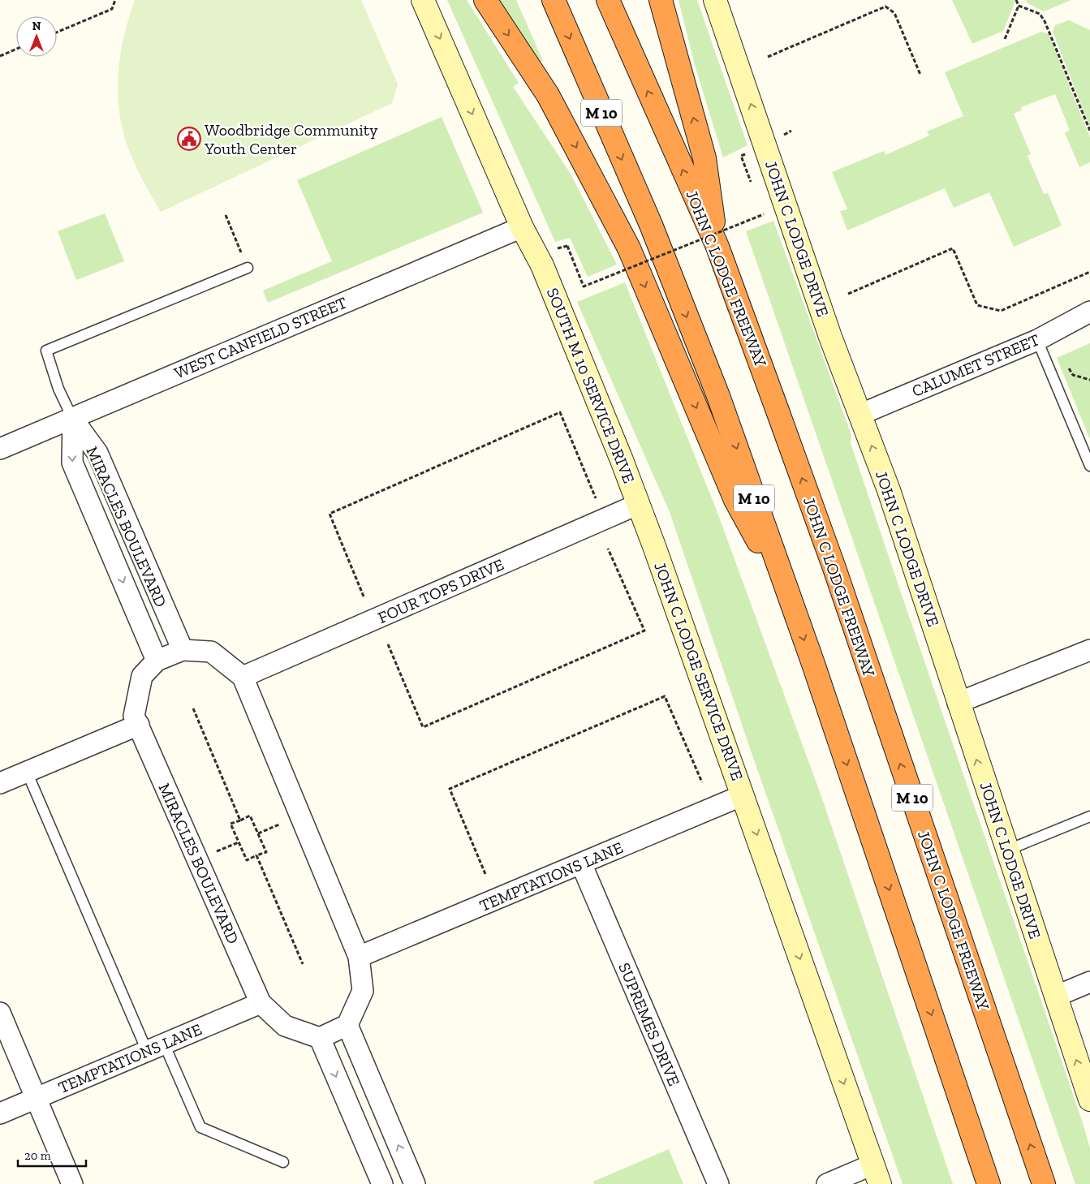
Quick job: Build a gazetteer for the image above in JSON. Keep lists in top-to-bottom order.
{
  "streets": {
    "highway": ["M 10", "JOHN C LODGE FREEWAY"],
    "main road": ["JOHN C LODGE DRIVE", "SOUTH M 10 SERVICE DRIVE", "JOHN C LODGE SERVICE DRIVE"],
    "street": [
      "WEST CANFIELD STREET",
      "CALUMET STREET",
      "MIRACLES BOULEVARD",
      "FOUR TOPS DRIVE",
      "TEMPTATIONS LANE",
      "SUPREMES DRIVE"
    ]
  },
  "crossings": [
    ["JOHN C LODGE DRIVE", "CALUMET STREET"],
    ["WEST CANFIELD STREET", "SOUTH M 10 SERVICE DRIVE"],
    ["WEST CANFIELD STREET", "MIRACLES BOULEVARD"],
    ["SOUTH M 10 SERVICE DRIVE", "FOUR TOPS DRIVE"],
    ["SOUTH M 10 SERVICE DRIVE", "JOHN C LODGE SERVICE DRIVE"],
    ["MIRACLES BOULEVARD", "FOUR TOPS DRIVE"],
    ["MIRACLES BOULEVARD", "TEMPTATIONS LANE"],
    ["JOHN C LODGE SERVICE DRIVE", "TEMPTATIONS LANE"],
    ["TEMPTATIONS LANE", "SUPREMES DRIVE"]
  ],
  "one_way": ["JOHN C LODGE DRIVE"],
  "places": {
    "public building": ["Woodbridge Community Youth Center"]
  },
  "scale_bar": "20 m",
  "north": "top"
}
